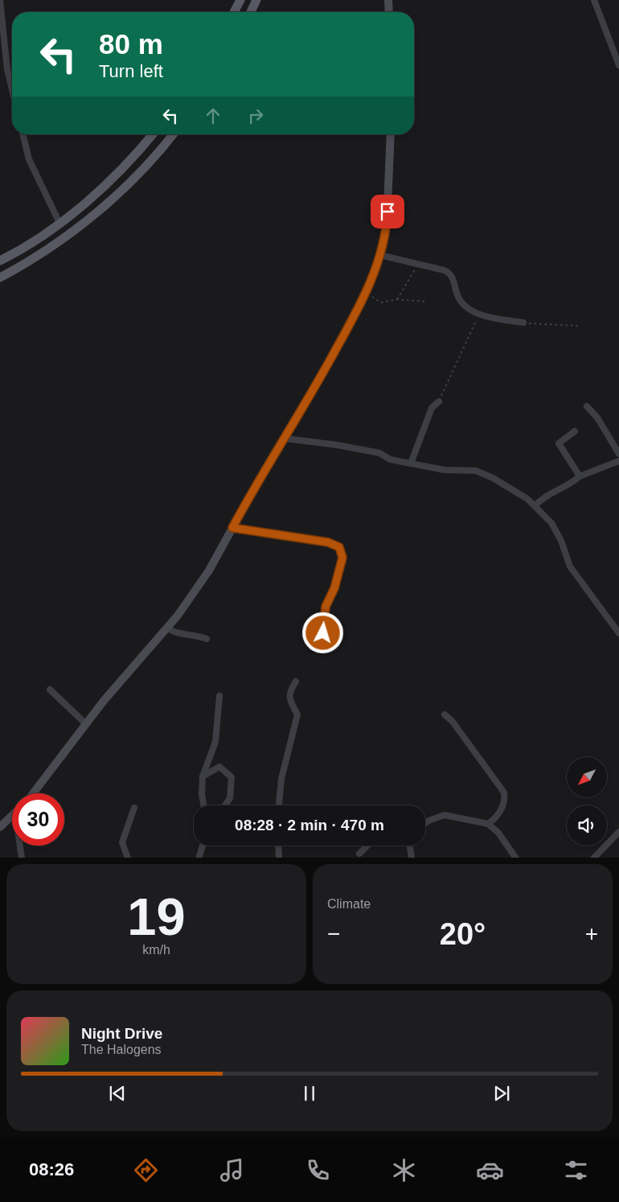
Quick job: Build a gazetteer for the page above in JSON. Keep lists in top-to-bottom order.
{
  "north": "bottom left",
  "page": {
    "turn": ["80 m", "Turn left"],
    "limit": "30",
    "trip": "08:28 · 2 min · 470 m",
    "tile": [
      ["19", "km/h"],
      "Climate"
    ],
    "heat": ["−", "20°", "+"],
    "song": ["Night Drive", "The Halogens"],
    "tabs": "08:26"
  }
}
